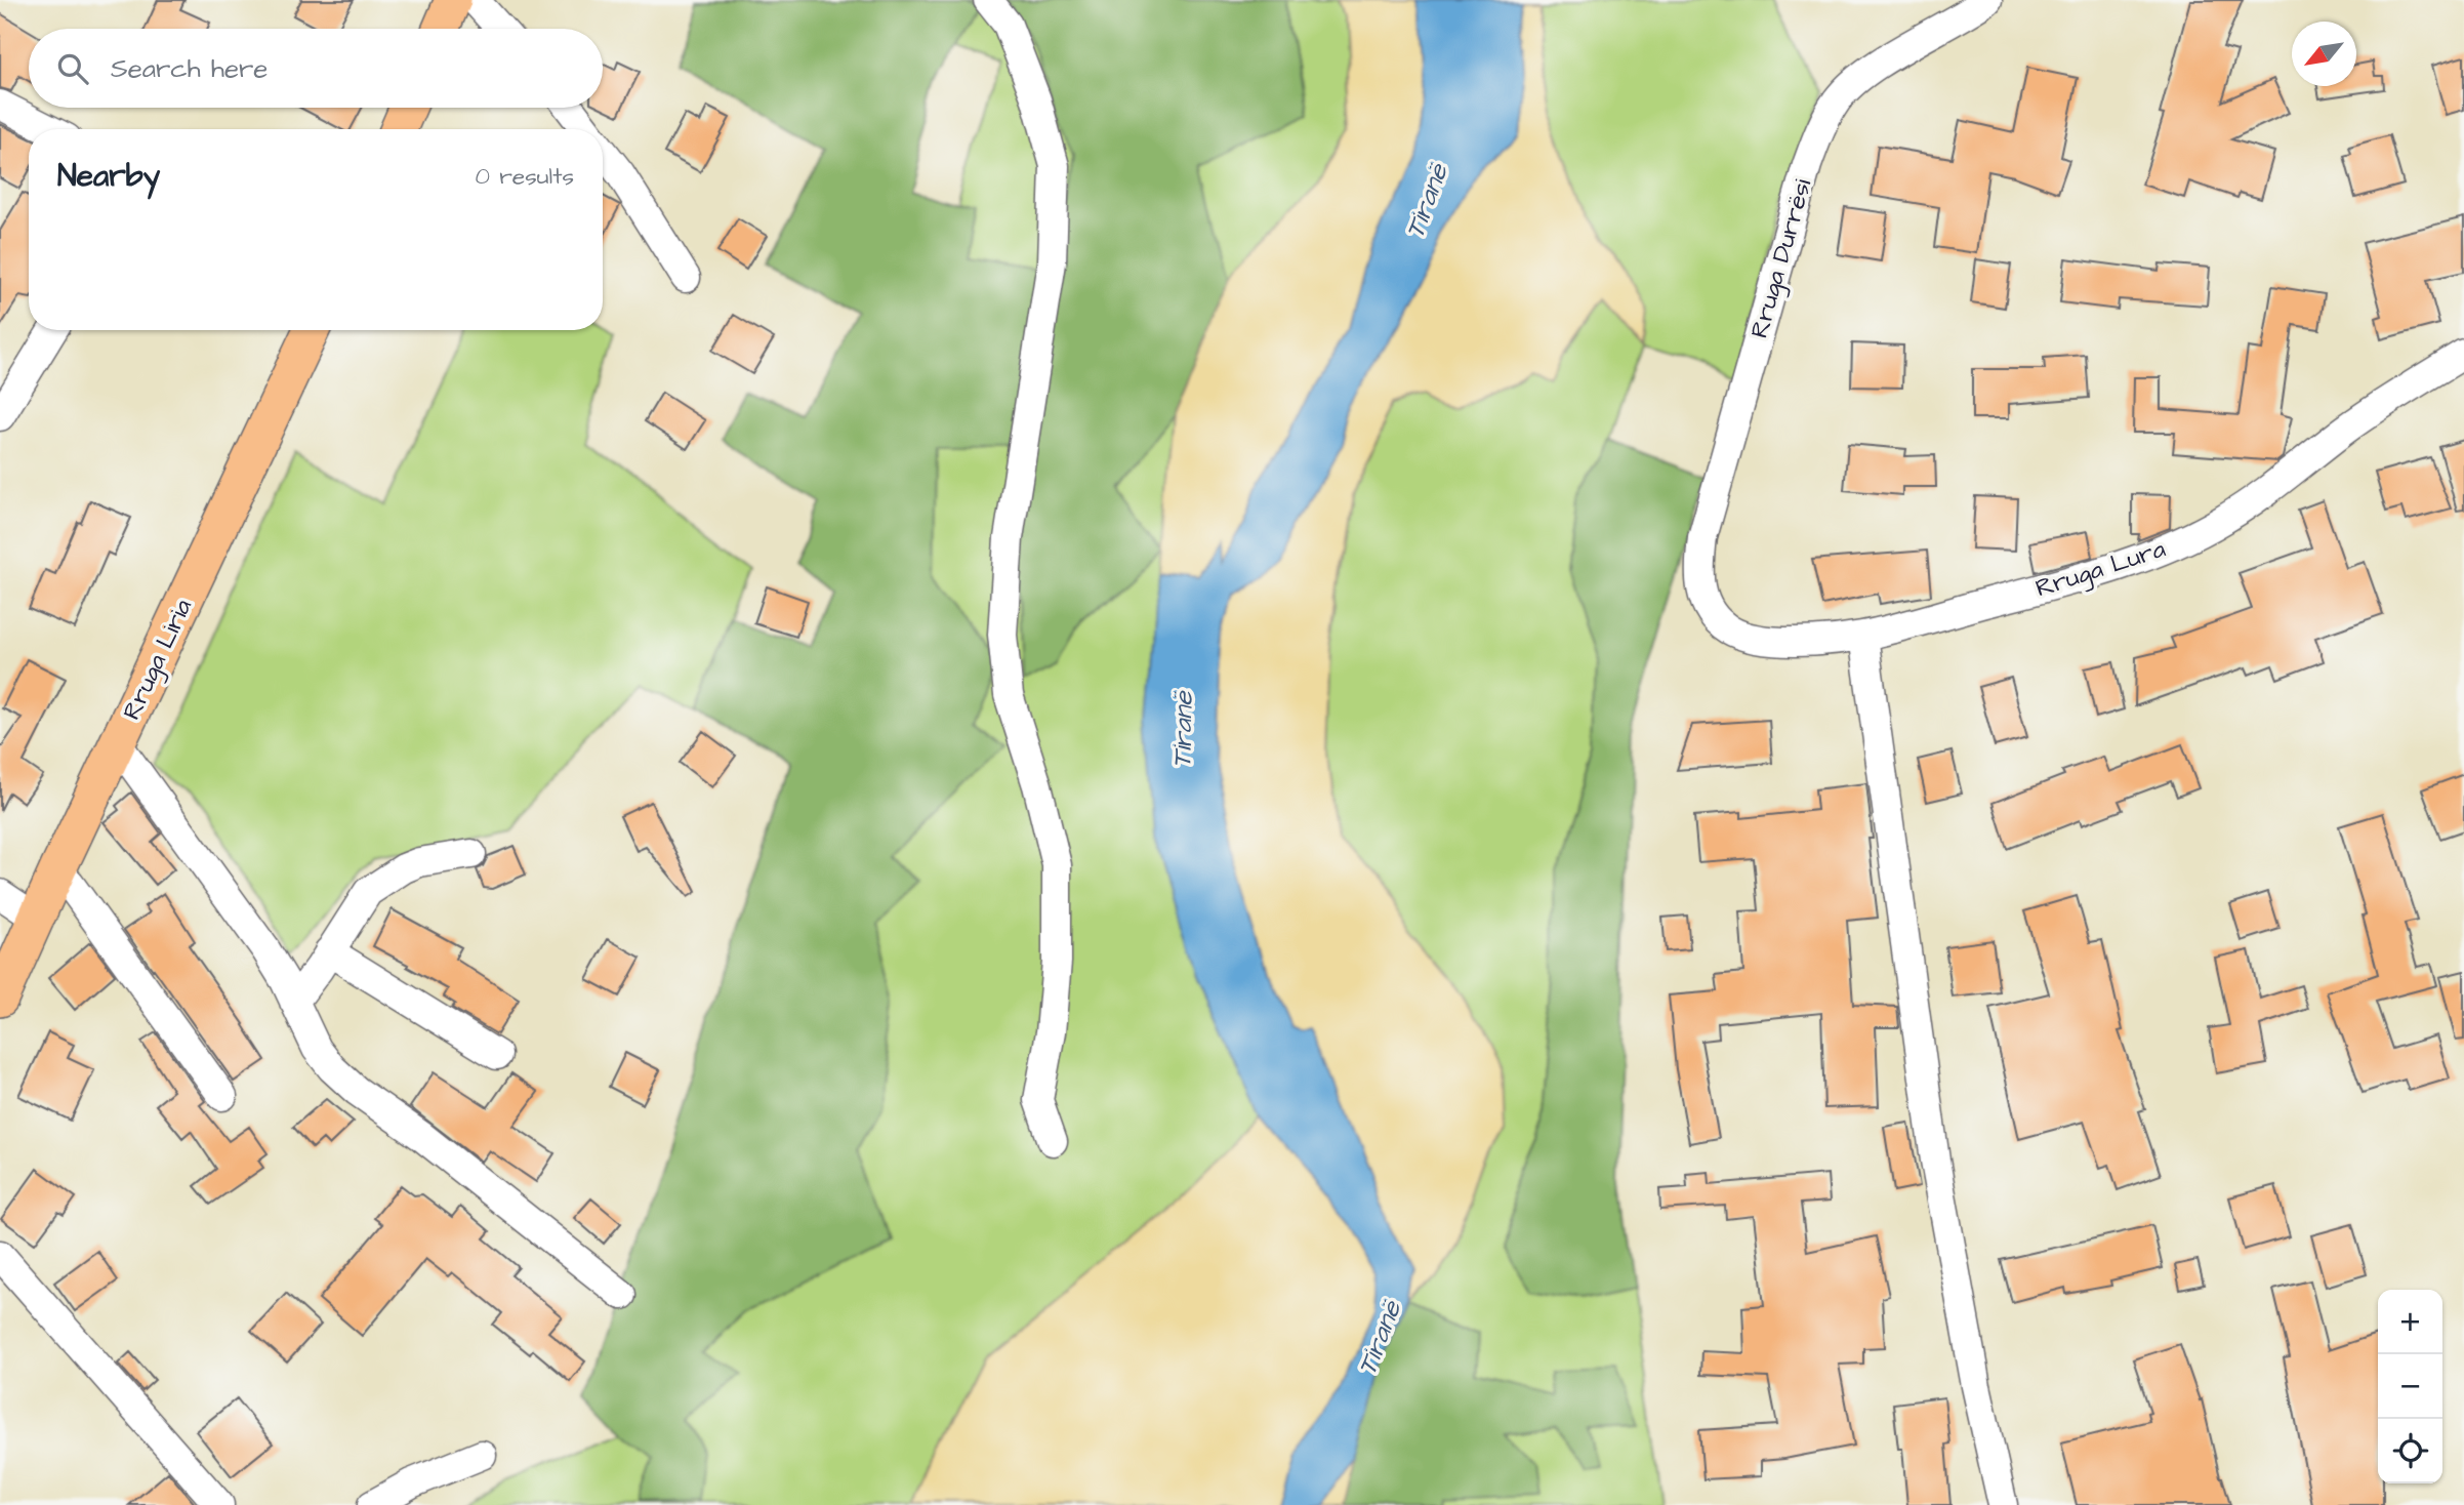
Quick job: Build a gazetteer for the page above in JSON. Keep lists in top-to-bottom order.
{
  "streets": {
    "main road": ["Rruga Liria"],
    "street": ["Rruga Durrësi", "Rruga Lura"]
  },
  "crossings": [
    ["Rruga Durrësi", "Rruga Lura"]
  ],
  "water": ["Tiranë"],
  "north": "bottom left",
  "page": {
    "search": "Search here",
    "heading": ["Nearby", "0 results"],
    "map_buttons": ["+", "−"]
  }
}
